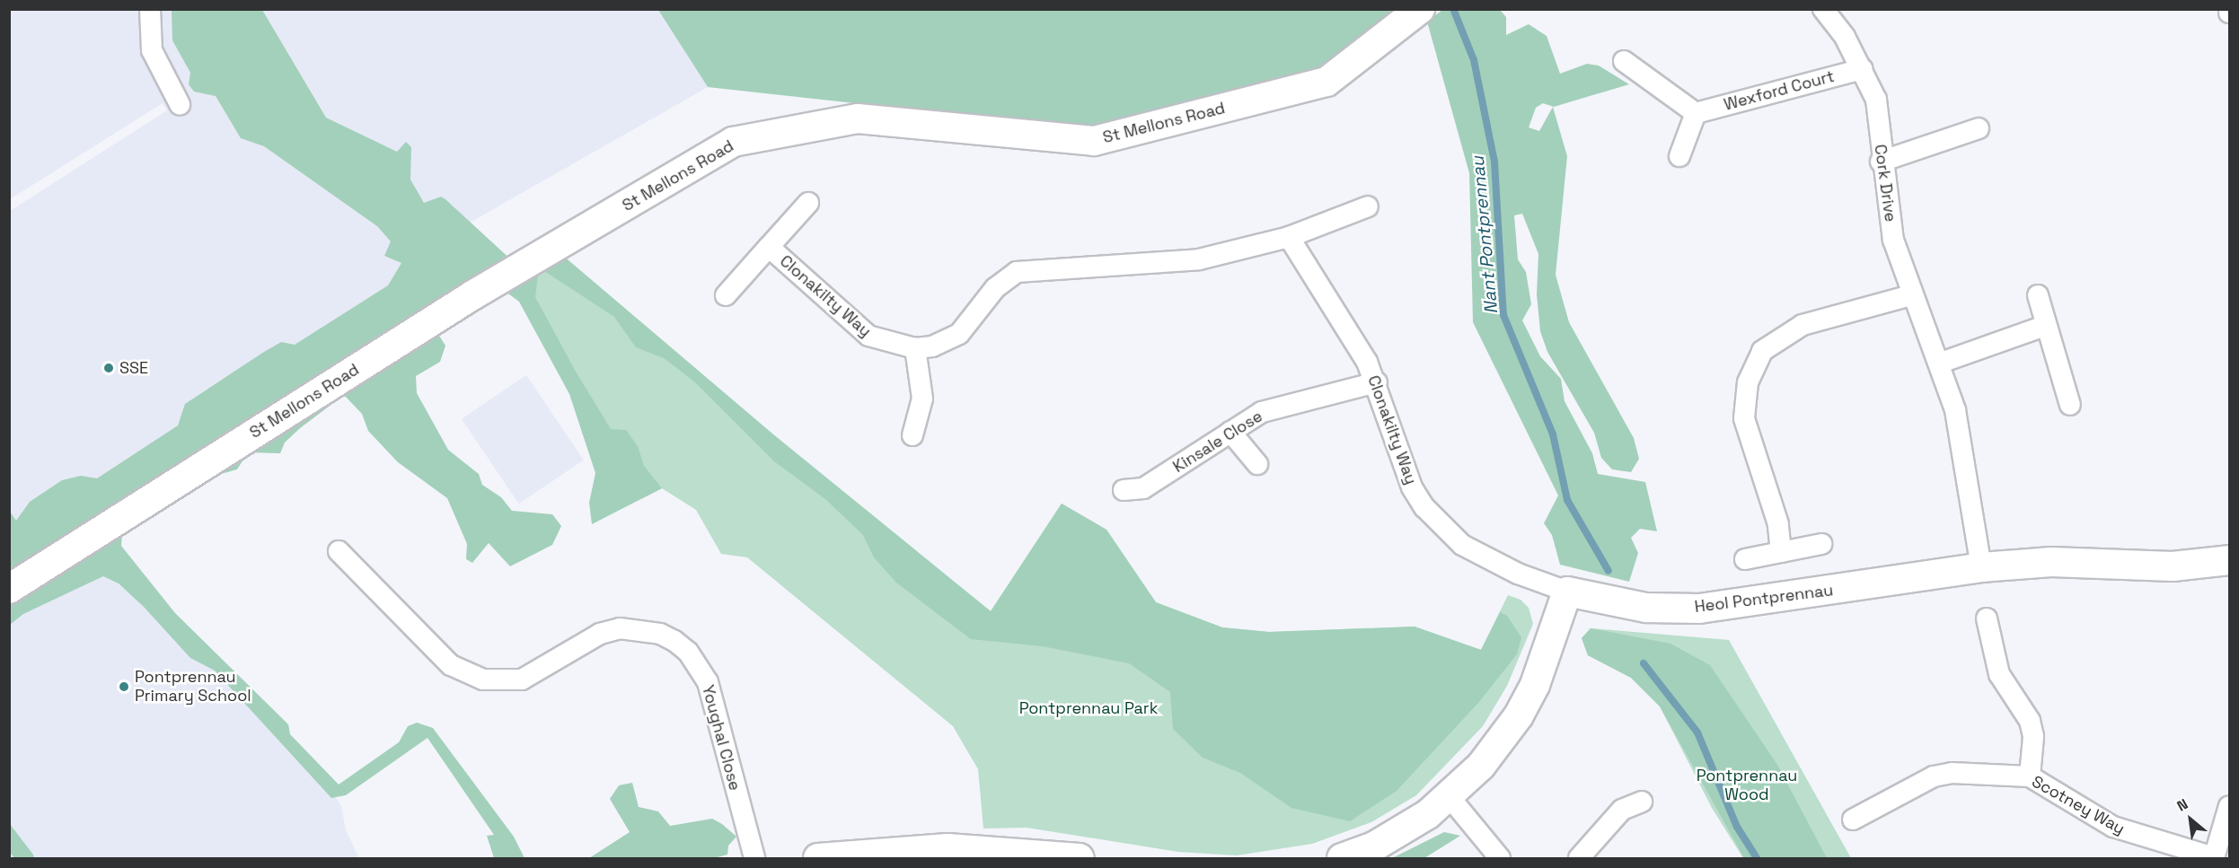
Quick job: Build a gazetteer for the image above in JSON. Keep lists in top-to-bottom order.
{
  "streets": {
    "main road": ["St Mellons Road", "Heol Pontprennau"],
    "street": [
      "Wexford Court",
      "Cork Drive",
      "Clonakilty Way",
      "Kinsale Close",
      "Youghal Close",
      "Scotney Way"
    ]
  },
  "crossings": [
    ["Wexford Court", "Cork Drive"],
    ["Cork Drive", "Heol Pontprennau"],
    ["Clonakilty Way", "Kinsale Close"],
    ["Clonakilty Way", "Heol Pontprennau"]
  ],
  "water": ["Nant Pontprennau"],
  "parks": ["Pontprennau Park", "Pontprennau Wood"],
  "places": ["SSE", "Pontprennau Primary School"],
  "north": "top left"
}
